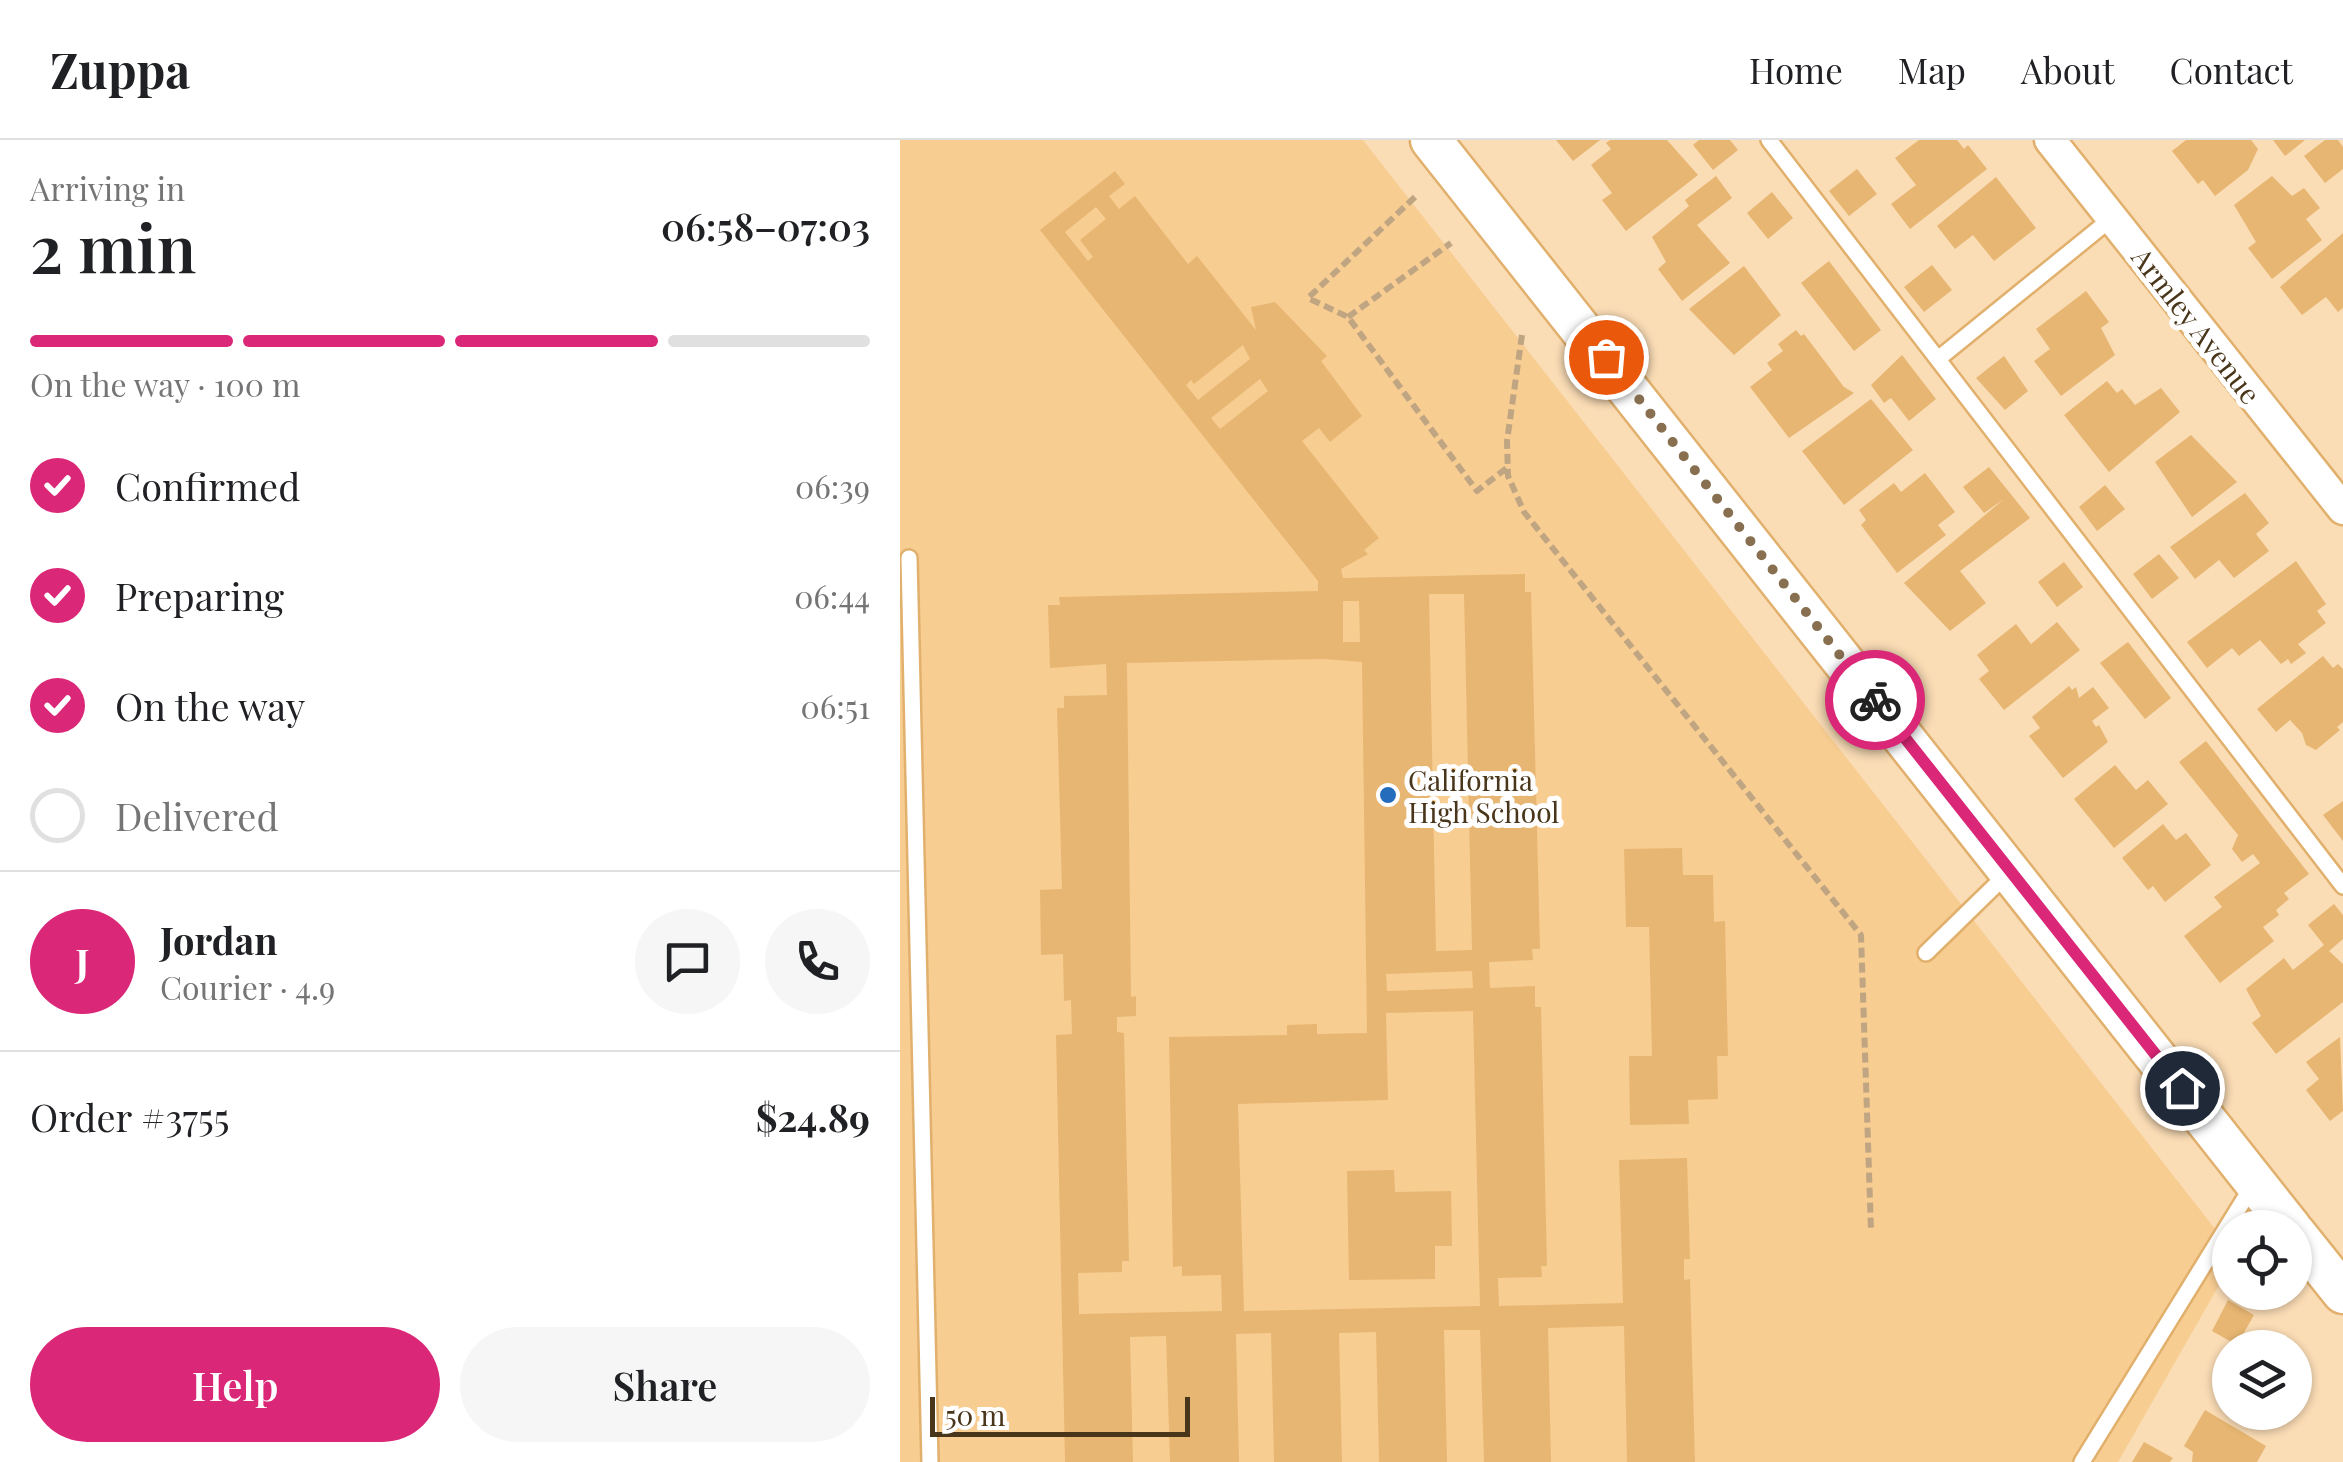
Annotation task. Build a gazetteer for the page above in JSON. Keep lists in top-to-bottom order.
{
  "streets": {
    "street": ["Armley Avenue"]
  },
  "places": ["California High School"],
  "scale_bar": "50 m",
  "page": {
    "header": "Zuppa",
    "nav": [
      "Home",
      "Map",
      "About",
      "Contact"
    ],
    "heading": ["2 min", "Arriving in", "06:58–07:03"],
    "panel": [
      "Jordan",
      "Courier · 4.9",
      "Order #3755",
      "$24.89"
    ],
    "bar": "On the way · 100 m",
    "list": [
      ["Confirmed", "06:39"],
      ["Preparing", "06:44"],
      ["On the way", "06:51"],
      "Delivered"
    ],
    "round": "J",
    "buttons": ["Help", "Share"],
    "scale": "50 m"
  }
}
